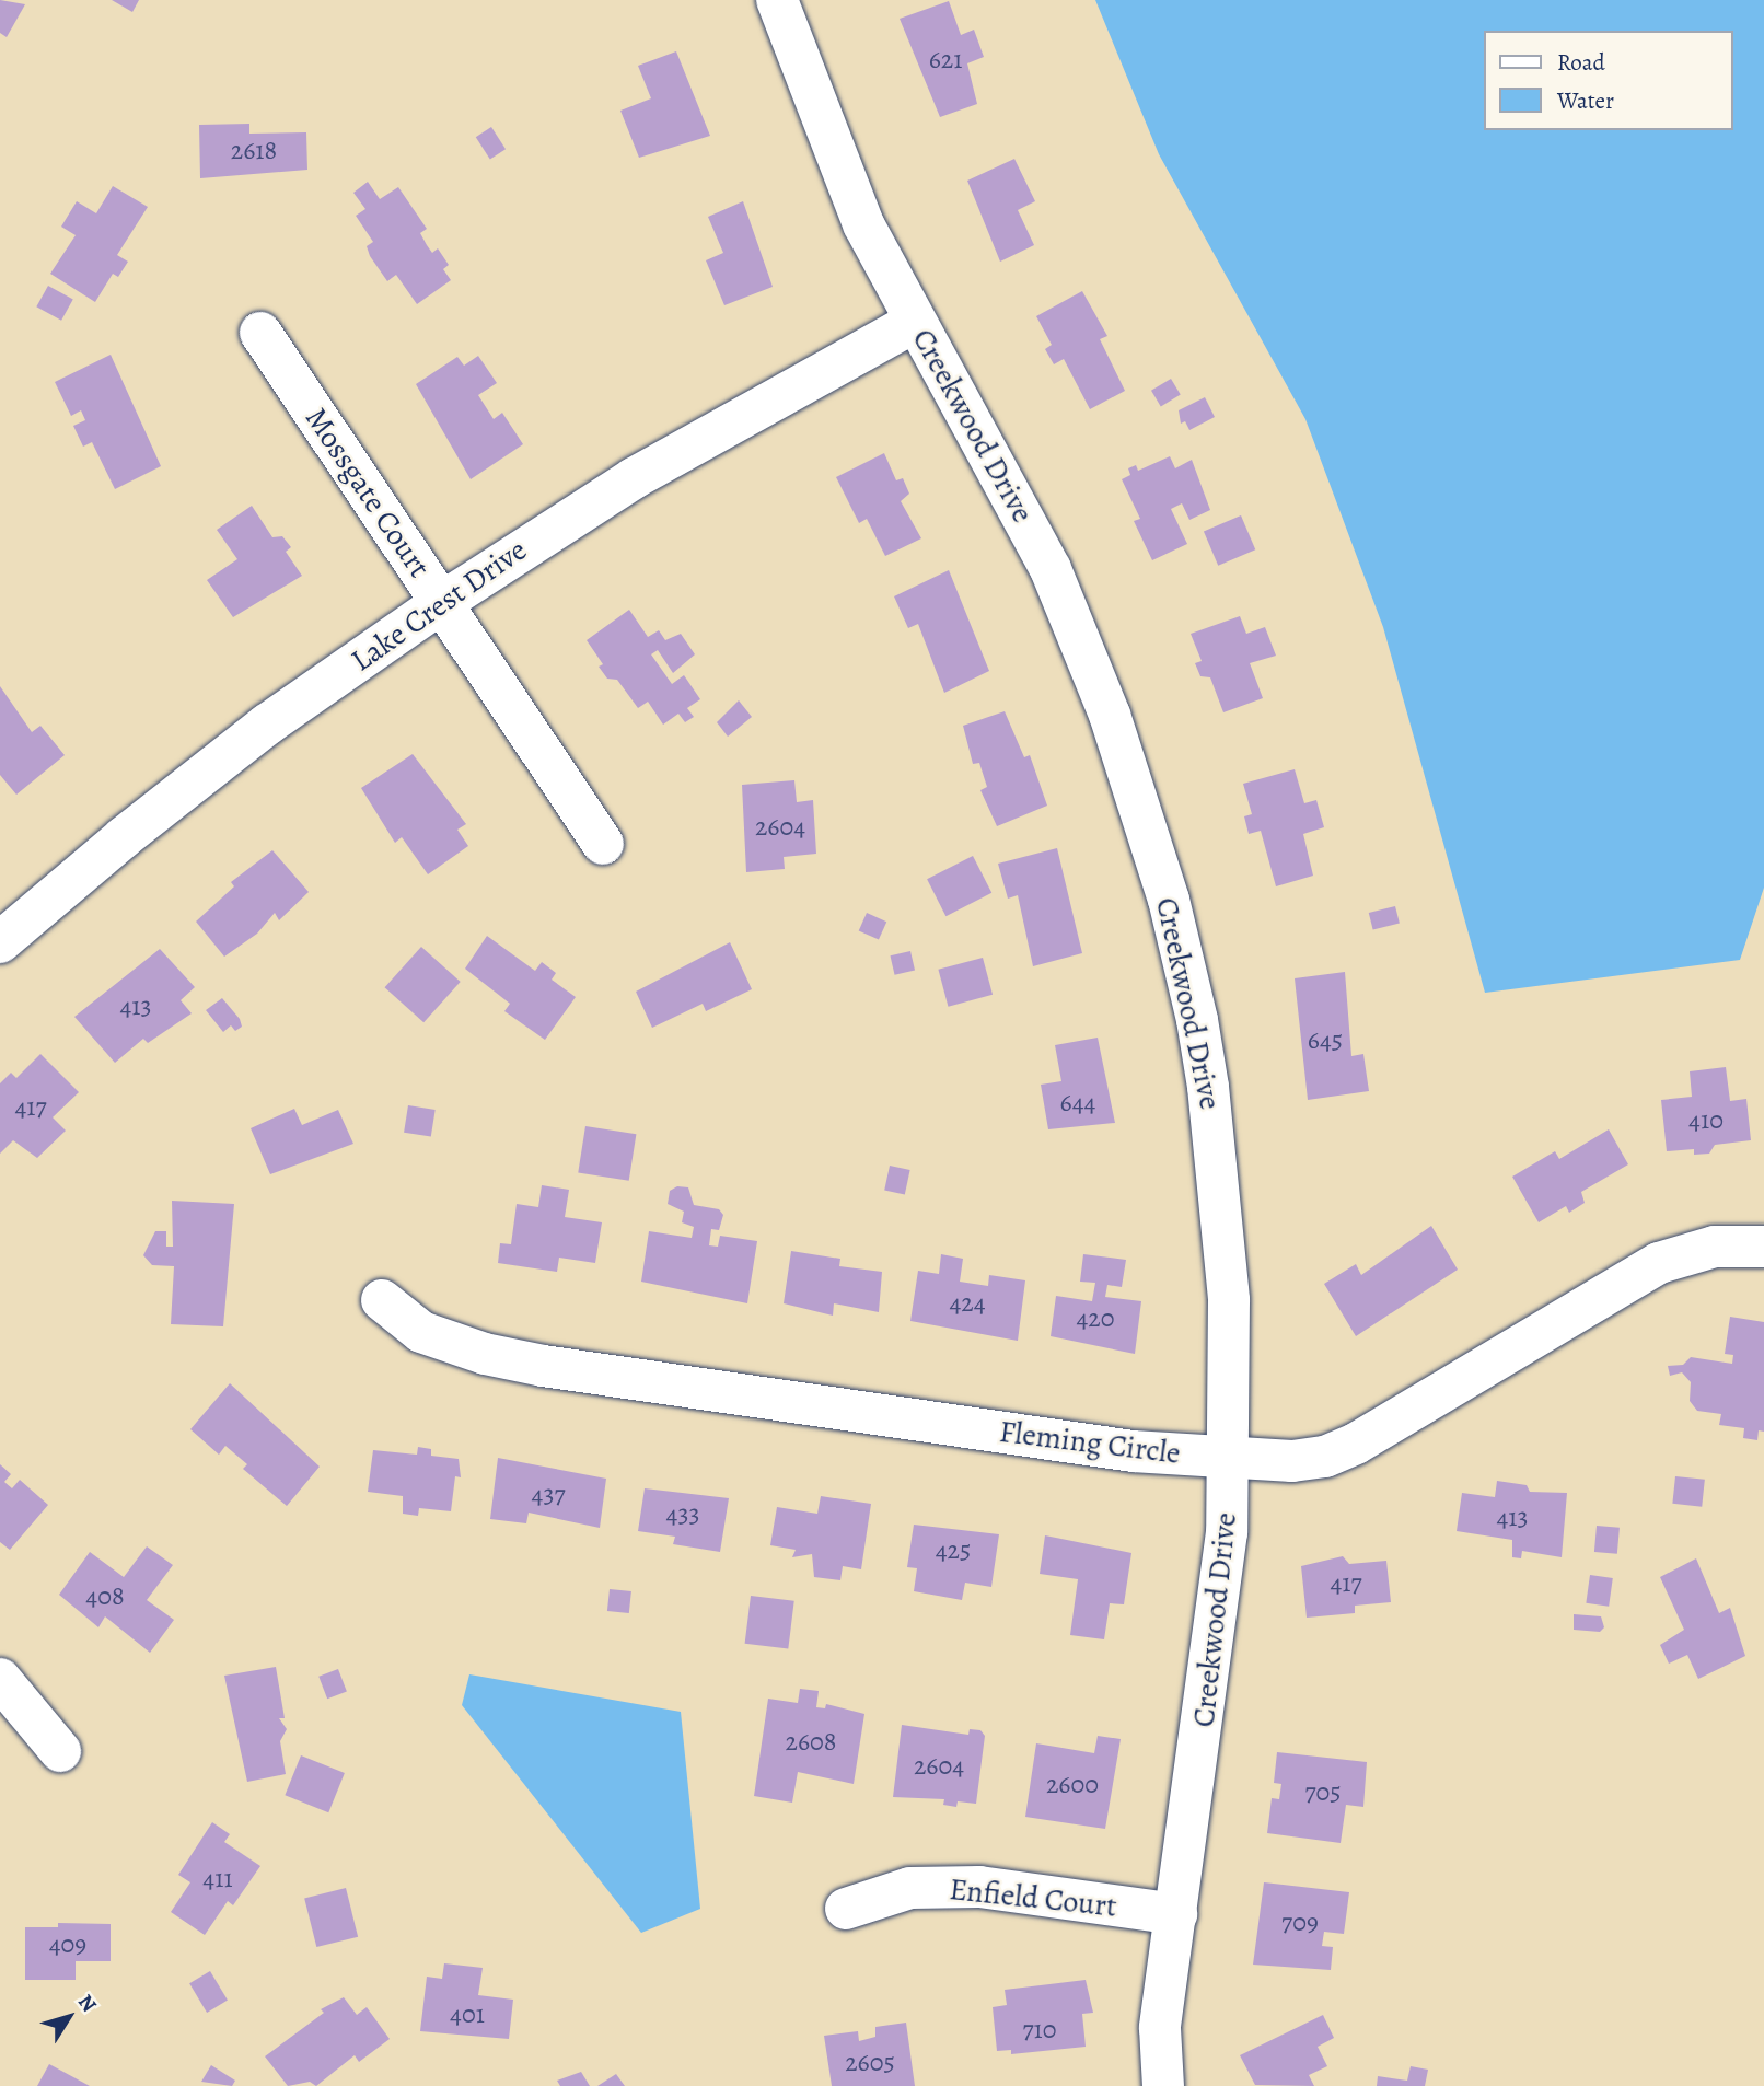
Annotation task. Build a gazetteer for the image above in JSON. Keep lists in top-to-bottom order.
{
  "streets": {
    "street": [
      "Creekwood Drive",
      "Mossgate Court",
      "Lake Crest Drive",
      "Fleming Circle",
      "Enfield Court"
    ]
  },
  "crossings": [
    ["Creekwood Drive", "Lake Crest Drive"],
    ["Creekwood Drive", "Fleming Circle"],
    ["Creekwood Drive", "Enfield Court"],
    ["Mossgate Court", "Lake Crest Drive"]
  ],
  "house_numbers": [
    "621",
    "2618",
    "2604",
    "413",
    "645",
    "644",
    "417",
    "410",
    "424",
    "420",
    "437",
    "433",
    "413",
    "425",
    "417",
    "408",
    "2608",
    "2604",
    "2600",
    "705",
    "411",
    "709",
    "409",
    "401",
    "710",
    "2605"
  ],
  "legend": ["Road", "Water"],
  "north": "top right"
}
